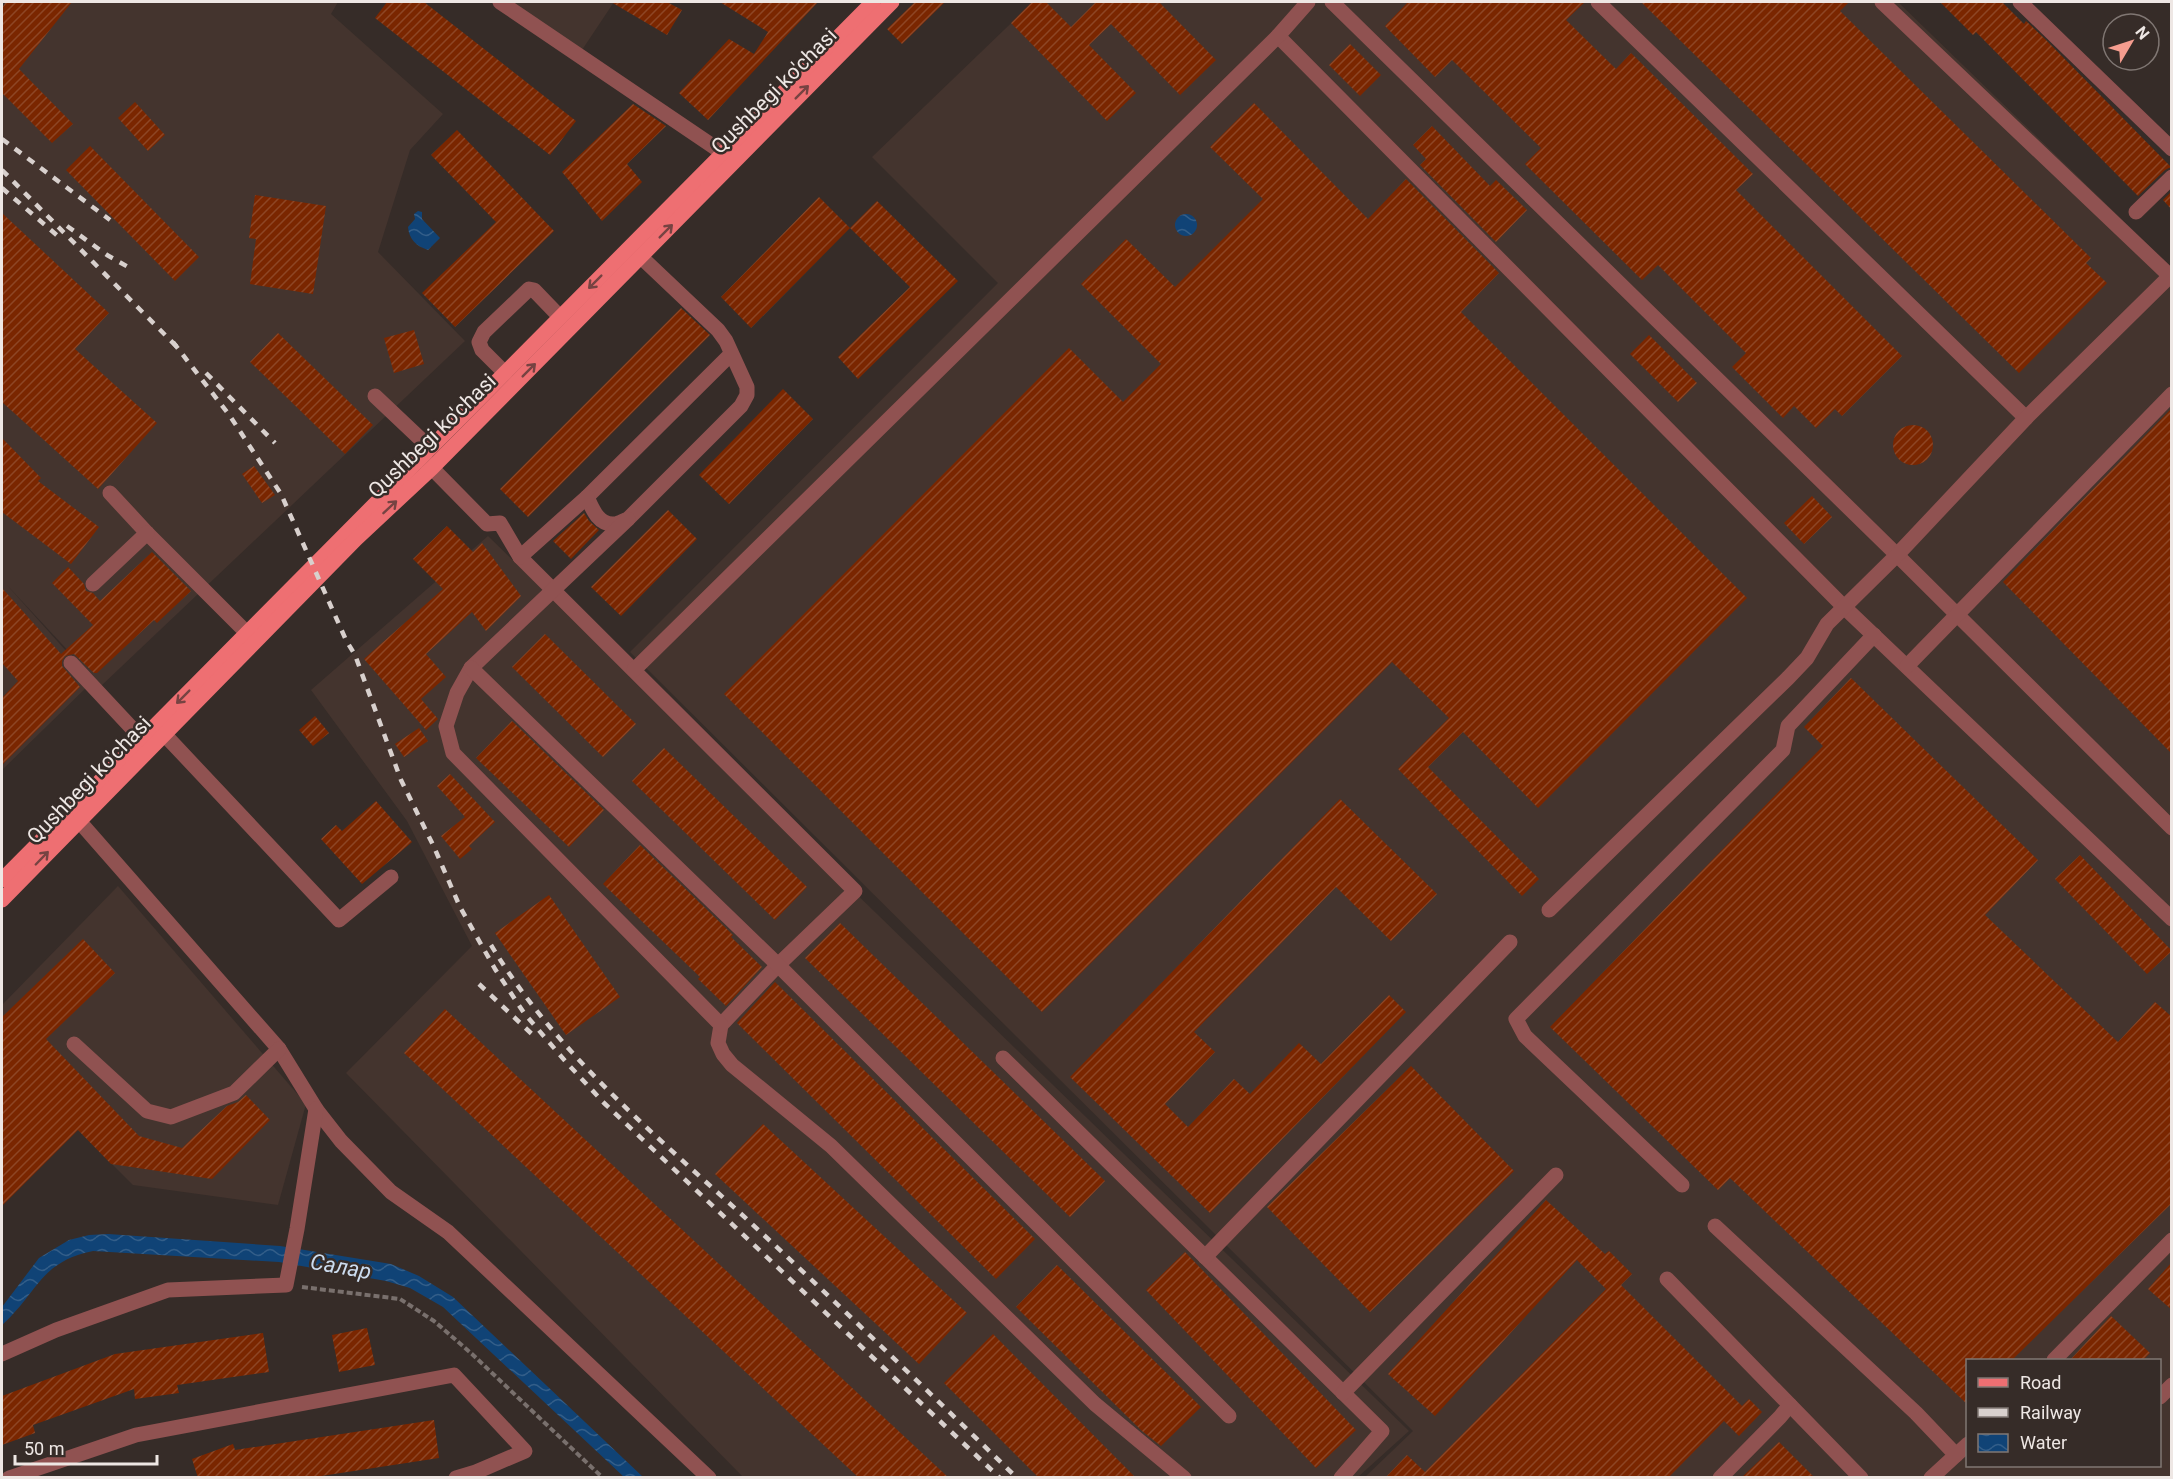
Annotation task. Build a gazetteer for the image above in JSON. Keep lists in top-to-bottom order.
{
  "streets": {
    "main road": ["Qushbegi ko'chasi"]
  },
  "water": ["Салар"],
  "legend": ["Road", "Railway", "Water"],
  "scale_bar": "50 m",
  "north": "top right"
}
